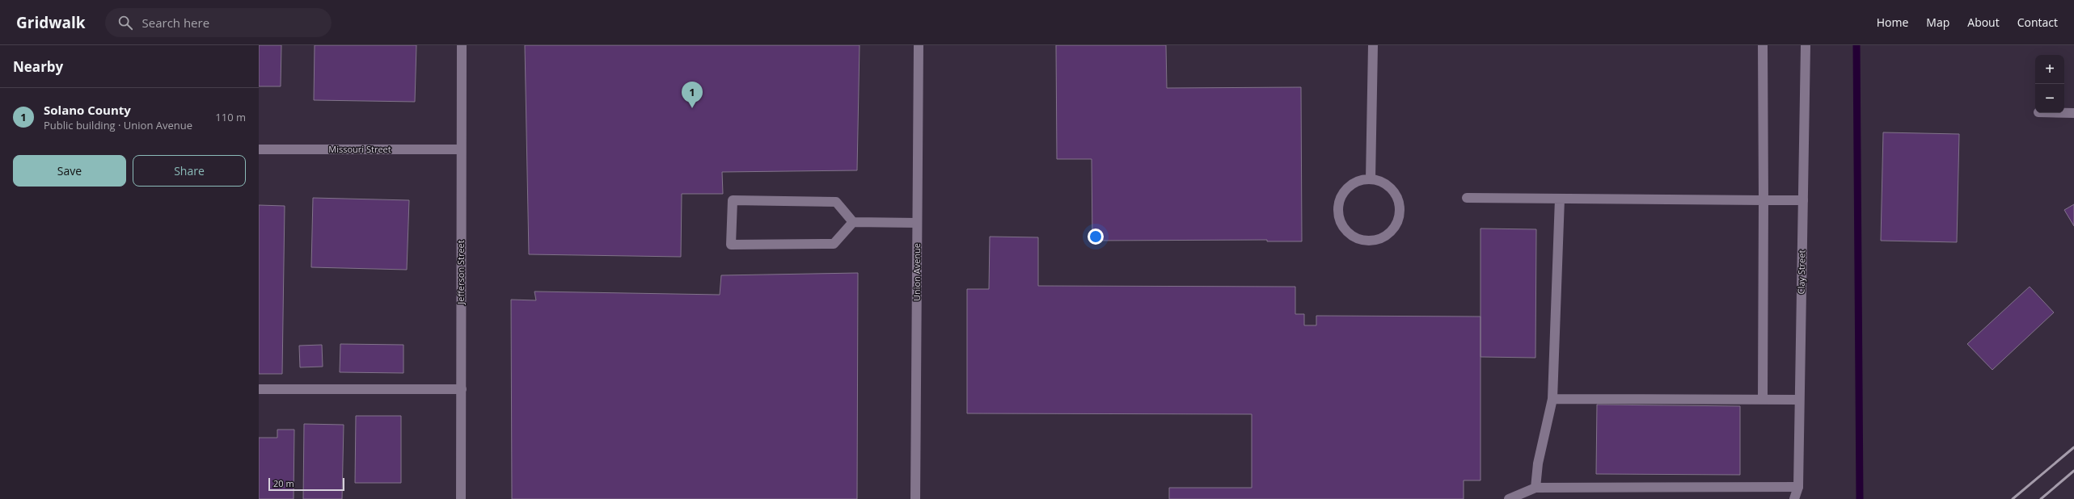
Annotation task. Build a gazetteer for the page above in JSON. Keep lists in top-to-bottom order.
{
  "streets": {
    "street": [
      "Missouri Street",
      "Jefferson Street",
      "Union Avenue",
      "Clay Street"
    ]
  },
  "crossings": [
    ["Missouri Street", "Jefferson Street"]
  ],
  "scale_bar": "20 m",
  "page": {
    "header": "Gridwalk",
    "search": "Search here",
    "nav": [
      "Home",
      "Map",
      "About",
      "Contact"
    ],
    "heading": "Nearby",
    "map_buttons": ["+", "−"],
    "pins": "1",
    "list": [
      {
        "mark": "1",
        "name": "Solano County",
        "note": "Public building · Union Avenue",
        "value": "110 m"
      }
    ],
    "buttons": ["Save", "Share"],
    "scale": "20 m"
  }
}
